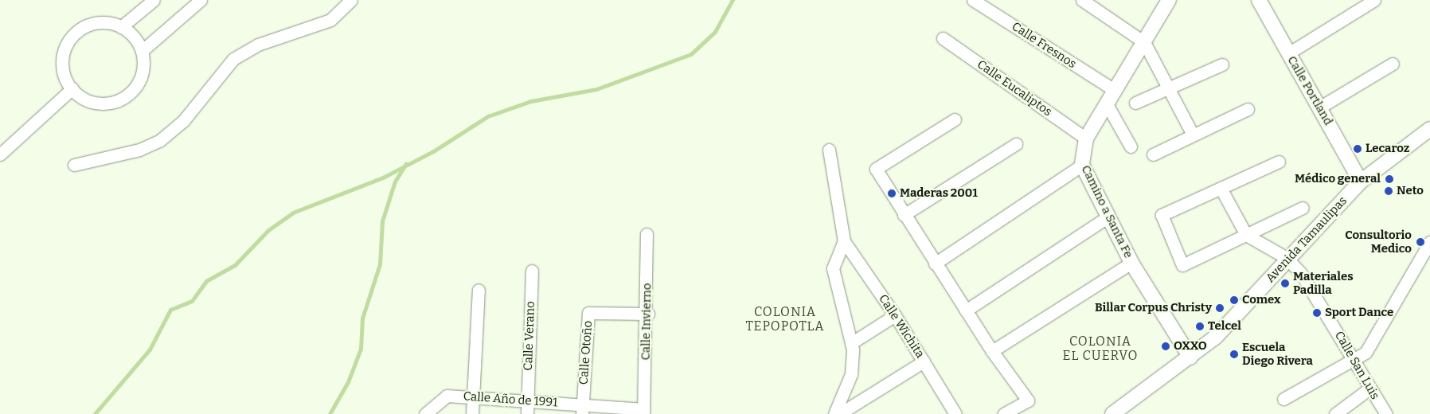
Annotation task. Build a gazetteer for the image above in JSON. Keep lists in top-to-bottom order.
{
  "streets": {
    "street": [
      "Calle Fresnos",
      "Calle Eucaliptos",
      "Calle Portland",
      "Camino a Santa Fe",
      "Avenida Tamaulipas",
      "Calle Invierno",
      "Calle Wichita",
      "Calle Verano",
      "Calle Otoño",
      "Calle San Luis",
      "Calle Año de 1991"
    ]
  },
  "crossings": [
    ["Calle Fresnos", "Camino a Santa Fe"],
    ["Calle Eucaliptos", "Camino a Santa Fe"],
    ["Calle Portland", "Avenida Tamaulipas"],
    ["Camino a Santa Fe", "Avenida Tamaulipas"],
    ["Avenida Tamaulipas", "Calle San Luis"],
    ["Calle Invierno", "Calle Otoño"],
    ["Calle Invierno", "Calle Año de 1991"],
    ["Calle Verano", "Calle Año de 1991"],
    ["Calle Otoño", "Calle Año de 1991"]
  ],
  "districts": ["COLONIA TEPOPOTLA", "COLONIA EL CUERVO"],
  "places": [
    "Lecaroz",
    "Médico general",
    "Neto",
    "Maderas 2001",
    "Consultorio Medico",
    "Materiales Padilla",
    "Comex",
    "Billar Corpus Christy",
    "Sport Dance",
    "Telcel",
    "OXXO",
    "Escuela Diego Rivera"
  ]
}
